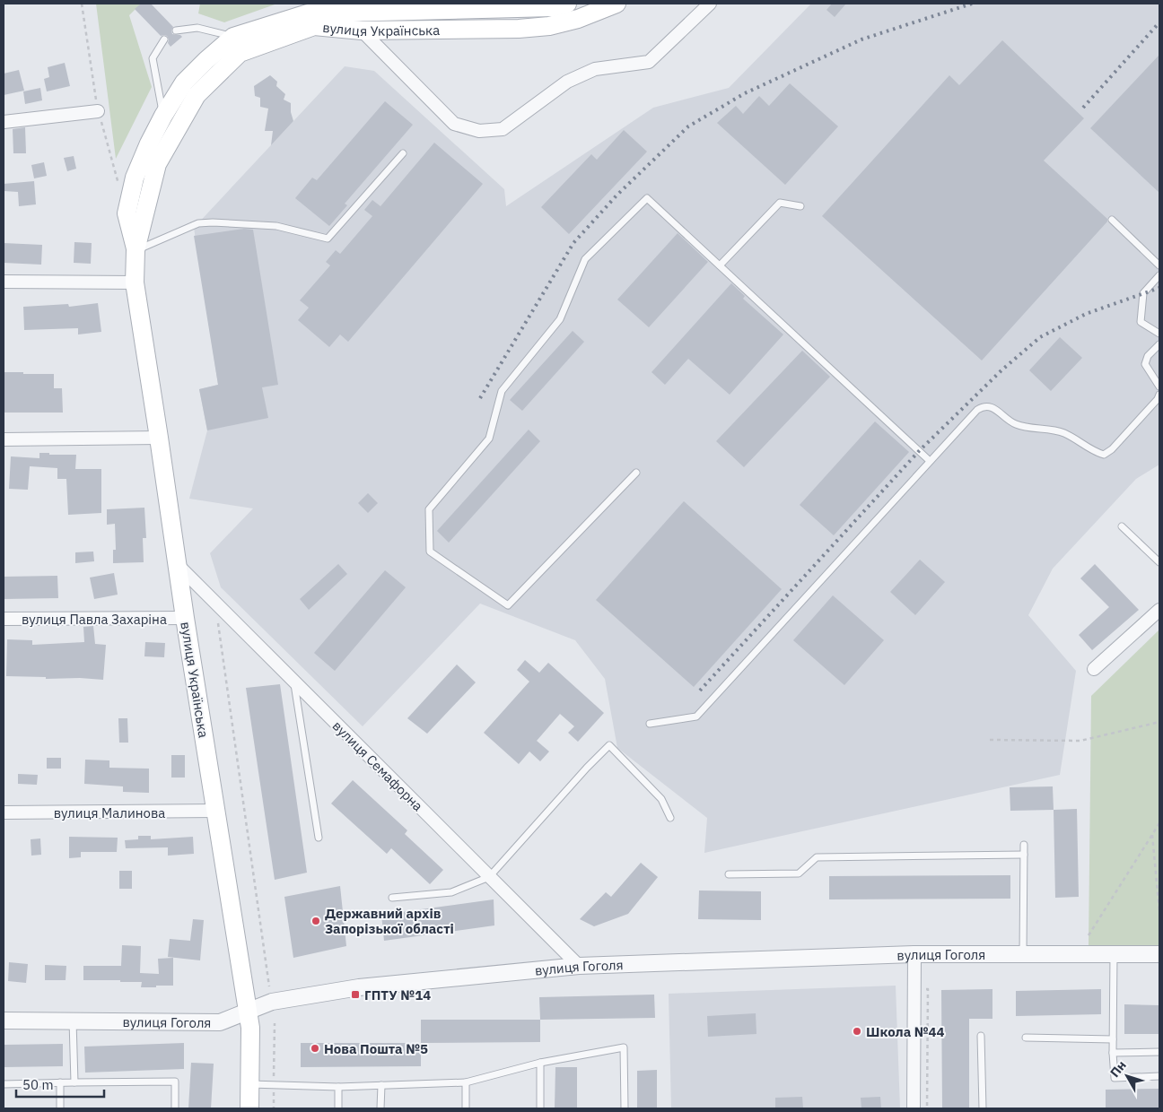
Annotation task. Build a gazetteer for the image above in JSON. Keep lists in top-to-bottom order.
{
  "streets": {
    "main road": ["вулиця Українська"],
    "street": [
      "вулиця Павла Захаріна",
      "вулиця Семафорна",
      "вулиця Малинова",
      "вулиця Гоголя"
    ]
  },
  "crossings": [
    ["вулиця Українська", "вулиця Павла Захаріна"],
    ["вулиця Українська", "вулиця Семафорна"],
    ["вулиця Українська", "вулиця Малинова"],
    ["вулиця Українська", "вулиця Гоголя"],
    ["вулиця Семафорна", "вулиця Гоголя"]
  ],
  "places": {
    "other": ["Державний архів Запорізької області", "Школа №44", "Нова Пошта №5"],
    "transit": ["ГПТУ №14"]
  },
  "scale_bar": "50 m",
  "north": "top left"
}
